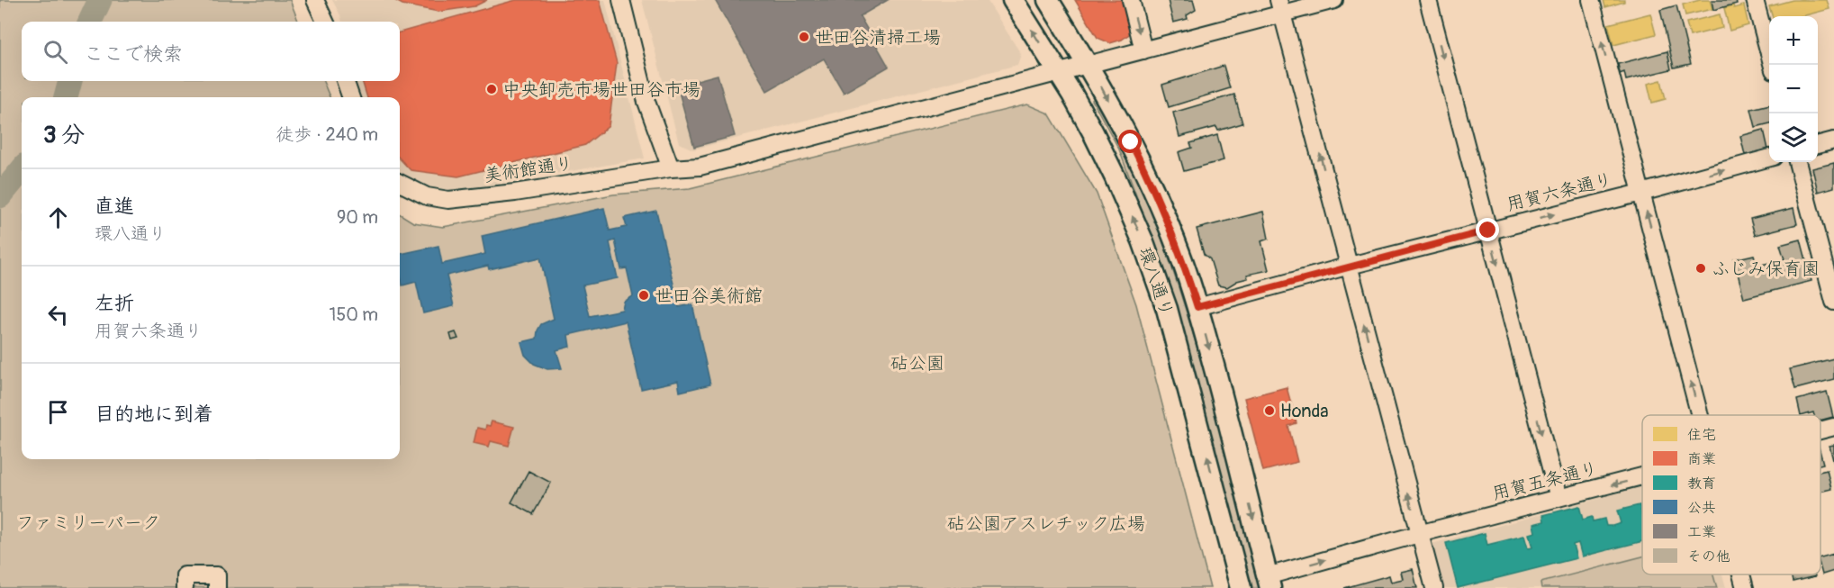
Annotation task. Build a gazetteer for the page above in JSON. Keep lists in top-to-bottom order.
{
  "streets": {
    "main road": ["環八通り"],
    "street": ["美術館通り", "用賀六条通り", "用賀五条通り"]
  },
  "crossings": [
    ["美術館通り", "環八通り"],
    ["用賀六条通り", "環八通り"],
    ["環八通り", "用賀五条通り"]
  ],
  "one_way": ["用賀六条通り"],
  "parks": ["砧公園", "ファミリーパーク", "砧公園アスレチック広場"],
  "places": [
    "世田谷清掃工場",
    "中央卸売市場世田谷市場",
    "ふじみ保育園",
    "世田谷美術館",
    "Honda"
  ],
  "legend": [
    "住宅",
    "商業",
    "教育",
    "公共",
    "工業",
    "その他"
  ],
  "page": {
    "map_buttons": ["+", "−"],
    "search": "ここで検索",
    "heading": ["3 分", "徒歩 · 240 m"],
    "list": [
      ["直進", "環八通り", "90 m"],
      ["左折", "用賀六条通り", "150 m"],
      "目的地に到着"
    ]
  }
}
